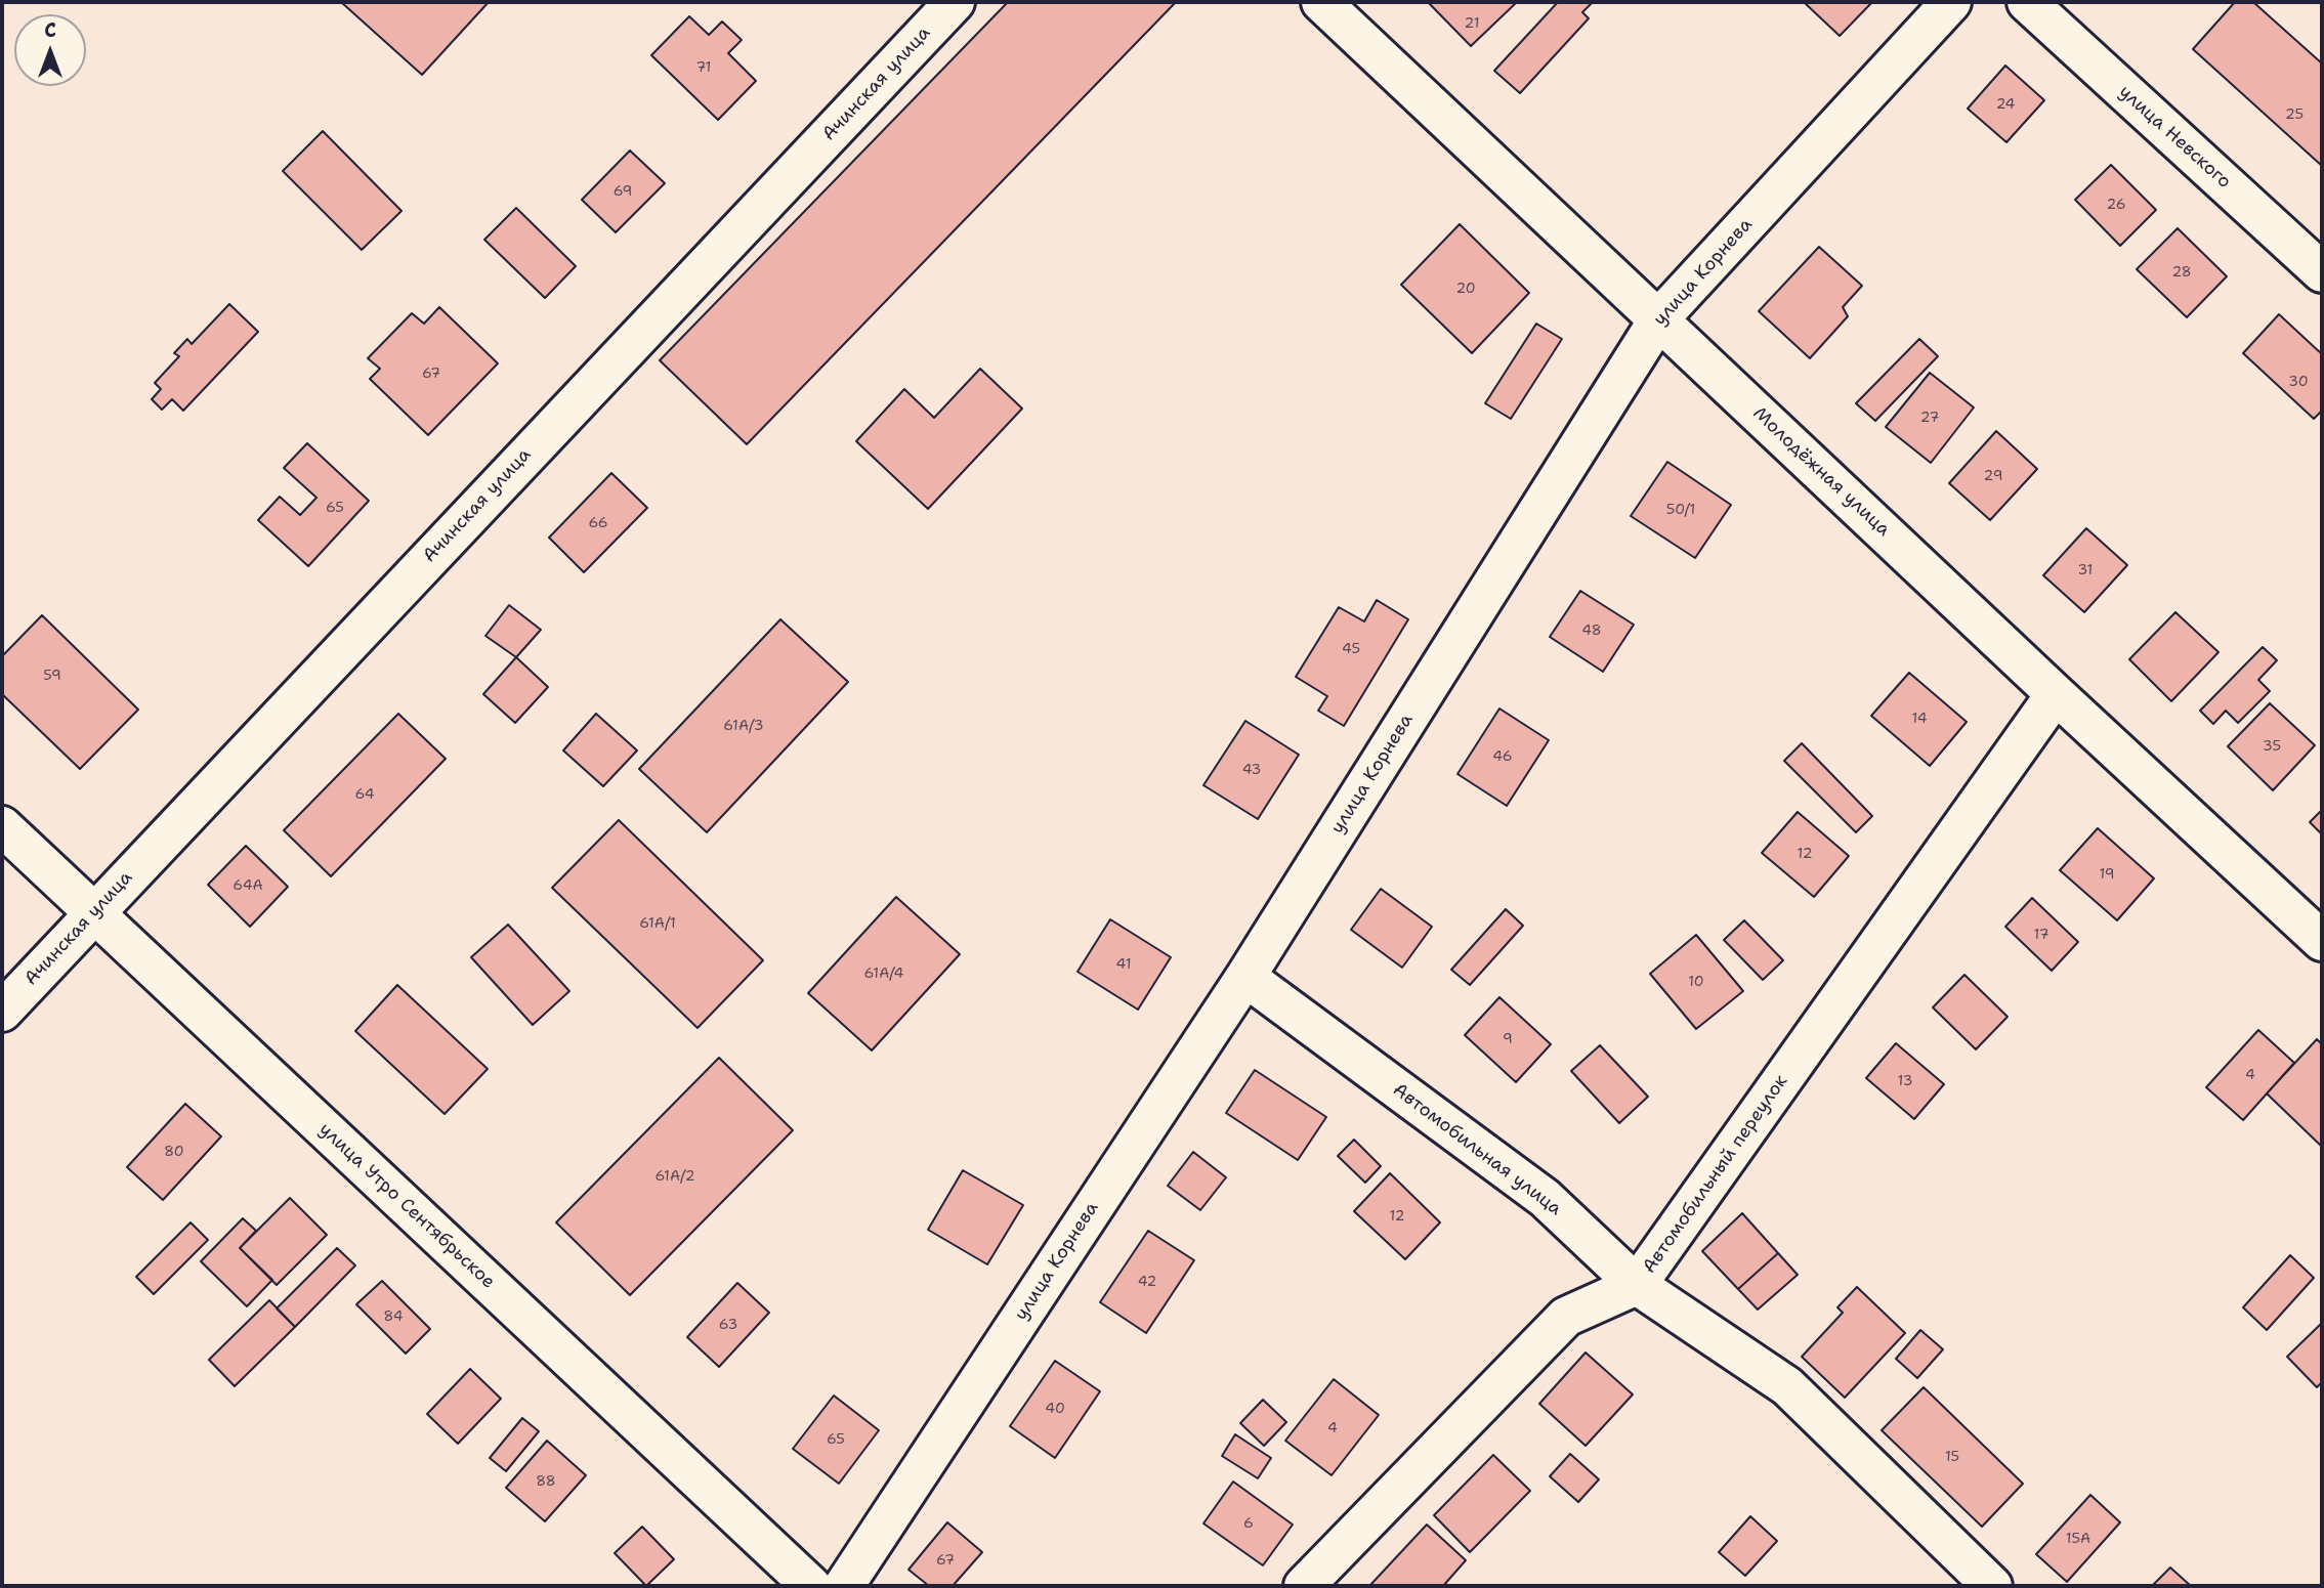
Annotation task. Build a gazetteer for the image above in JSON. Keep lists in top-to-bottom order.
{
  "streets": {
    "street": [
      "Ачинская улица",
      "улица Невского",
      "улица Корнева",
      "Молодёжная улица",
      "Автомобильная улица",
      "Автомобильный переулок",
      "улица Утро Сентябрьское"
    ]
  },
  "crossings": [
    ["Ачинская улица", "улица Утро Сентябрьское"],
    ["улица Корнева", "Молодёжная улица"],
    ["улица Корнева", "Автомобильная улица"],
    ["Молодёжная улица", "Автомобильный переулок"],
    ["Автомобильная улица", "Автомобильный переулок"]
  ],
  "house_numbers": [
    "21",
    "71",
    "24",
    "25",
    "69",
    "26",
    "28",
    "20",
    "67",
    "30",
    "27",
    "29",
    "65",
    "50/1",
    "66",
    "31",
    "48",
    "45",
    "59",
    "14",
    "61А/3",
    "35",
    "46",
    "43",
    "64",
    "12",
    "19",
    "64А",
    "61А/1",
    "17",
    "41",
    "61А/4",
    "10",
    "9",
    "4",
    "13",
    "80",
    "61А/2",
    "12",
    "42",
    "84",
    "63",
    "40",
    "4",
    "65",
    "15",
    "88",
    "6",
    "15А",
    "67"
  ],
  "north": "top"
}
